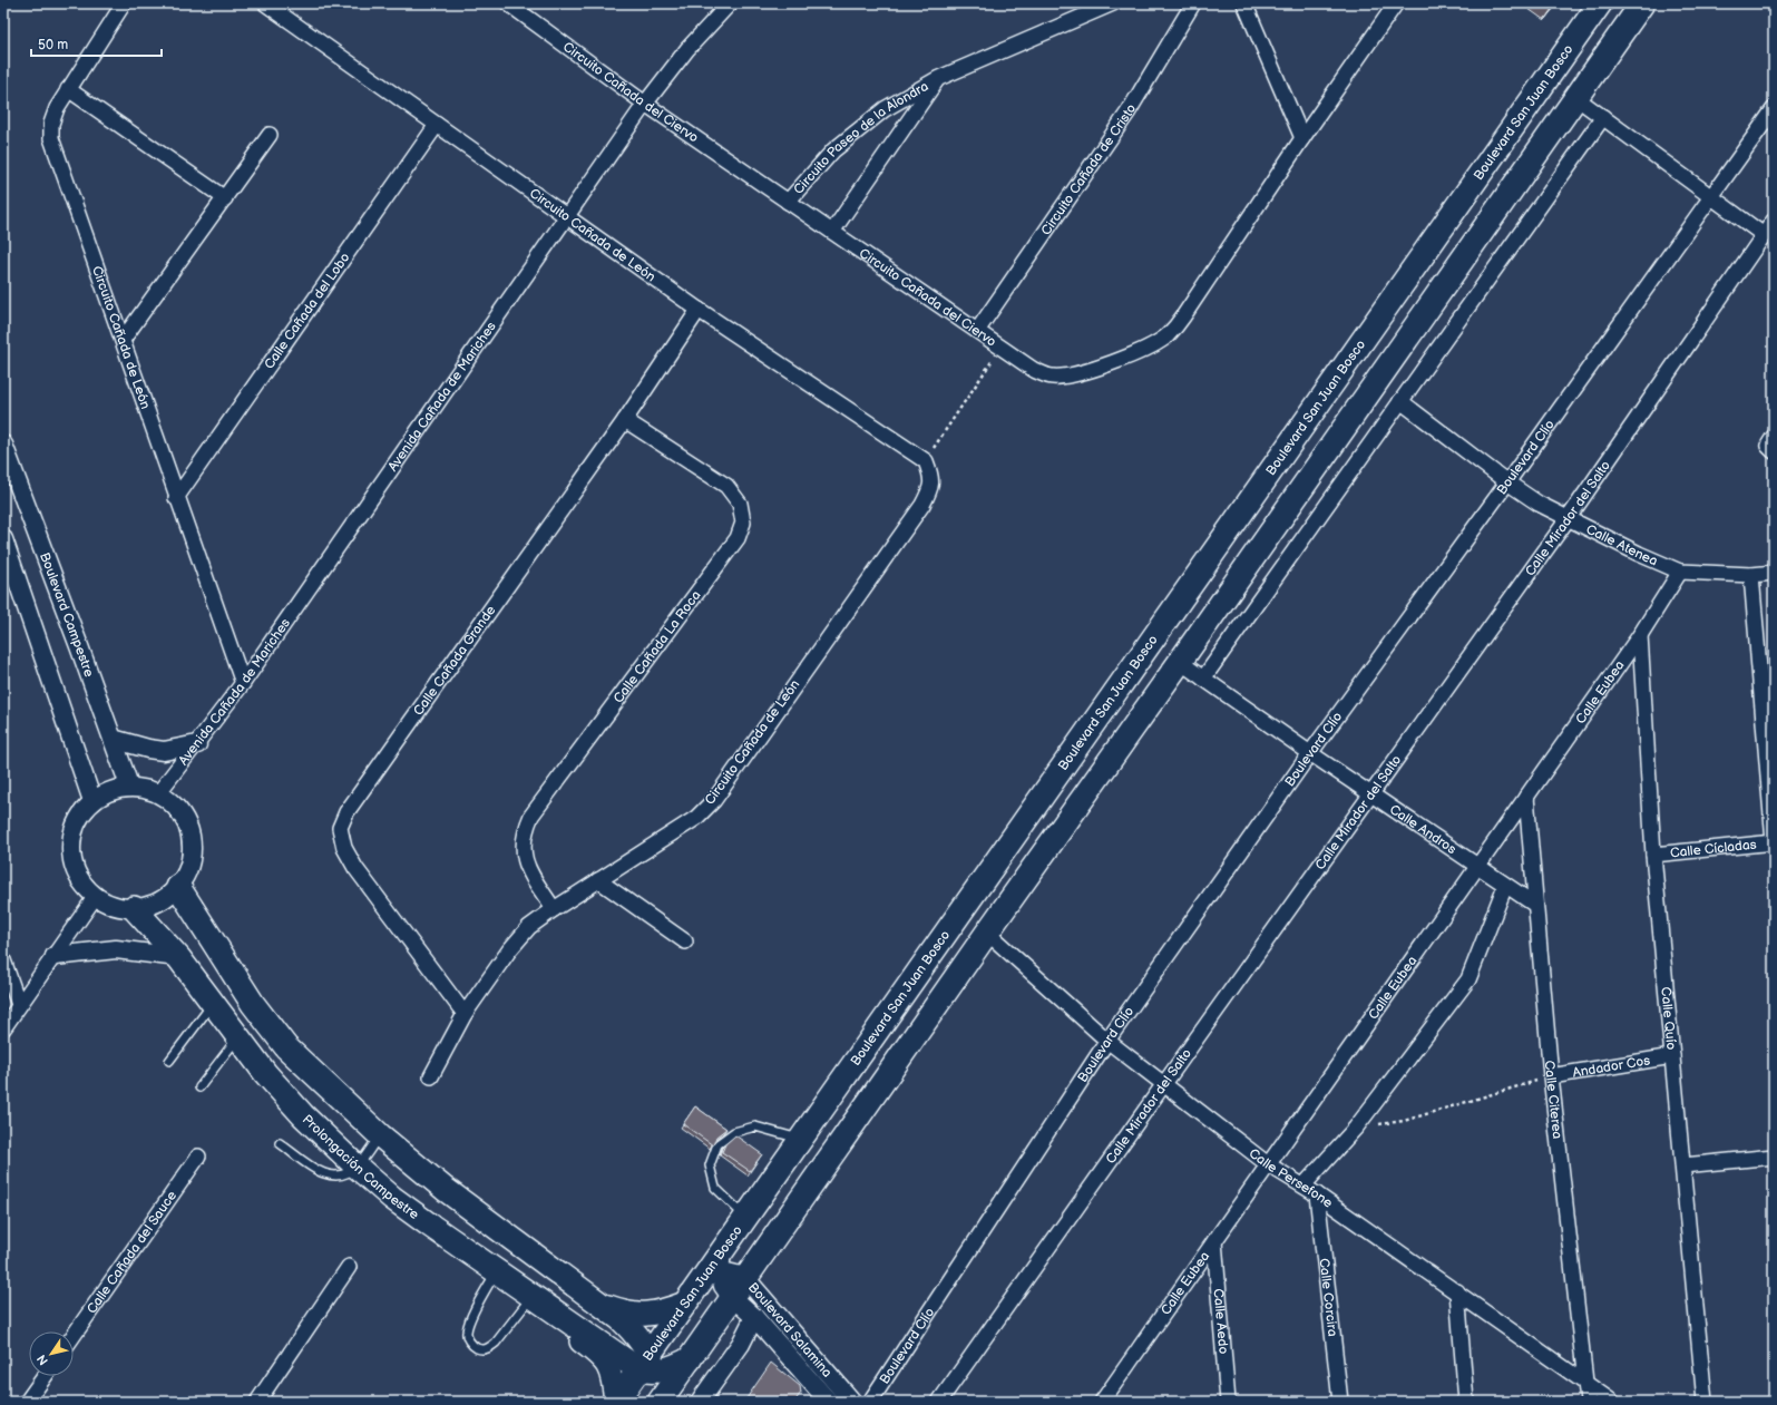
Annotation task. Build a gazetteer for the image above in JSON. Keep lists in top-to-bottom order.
{
  "streets": {
    "main road": ["Boulevard San Juan Bosco", "Prolongación Campestre"],
    "street": [
      "Circuito Cañada del Ciervo",
      "Circuito Paseo de la Alondra",
      "Circuito Cañada de Cristo",
      "Circuito Cañada de León",
      "Calle Cañada del Lobo",
      "Avenida Cañada de Mariches",
      "Boulevard Clío",
      "Calle Mirador del Salto",
      "Calle Atenea",
      "Boulevard Campestre",
      "Calle Cañada La Roca",
      "Calle Cañada Grande",
      "Calle Eubea",
      "Calle Andros",
      "Calle Cícladas",
      "Calle Quío",
      "Andador Cos",
      "Calle Citerea",
      "Calle Persefone",
      "Calle Cañada del Sauce",
      "Calle Corcira",
      "Calle Aedo",
      "Boulevard Salamina"
    ]
  },
  "crossings": [
    ["Circuito Cañada del Ciervo", "Circuito Paseo de la Alondra"],
    ["Circuito Cañada del Ciervo", "Circuito Cañada de Cristo"],
    ["Circuito Cañada del Ciervo", "Avenida Cañada de Mariches"],
    ["Boulevard San Juan Bosco", "Prolongación Campestre"],
    ["Circuito Cañada de León", "Calle Cañada del Lobo"],
    ["Circuito Cañada de León", "Avenida Cañada de Mariches"],
    ["Circuito Cañada de León", "Calle Cañada La Roca"],
    ["Circuito Cañada de León", "Calle Cañada Grande"],
    ["Avenida Cañada de Mariches", "Boulevard Campestre"],
    ["Avenida Cañada de Mariches", "Prolongación Campestre"],
    ["Boulevard Clío", "Calle Atenea"],
    ["Boulevard Clío", "Calle Andros"],
    ["Boulevard Clío", "Calle Persefone"],
    ["Calle Mirador del Salto", "Calle Atenea"],
    ["Calle Mirador del Salto", "Calle Andros"],
    ["Calle Mirador del Salto", "Calle Persefone"],
    ["Calle Atenea", "Calle Eubea"],
    ["Boulevard Campestre", "Prolongación Campestre"],
    ["Calle Cañada La Roca", "Calle Cañada Grande"],
    ["Calle Eubea", "Calle Andros"],
    ["Calle Eubea", "Calle Quío"],
    ["Calle Eubea", "Calle Citerea"],
    ["Calle Eubea", "Calle Persefone"],
    ["Calle Eubea", "Calle Aedo"],
    ["Calle Andros", "Calle Citerea"],
    ["Calle Cícladas", "Calle Quío"],
    ["Calle Quío", "Andador Cos"],
    ["Andador Cos", "Calle Citerea"],
    ["Calle Citerea", "Calle Persefone"],
    ["Calle Persefone", "Calle Corcira"]
  ],
  "scale_bar": "50 m",
  "north": "bottom left"
}
